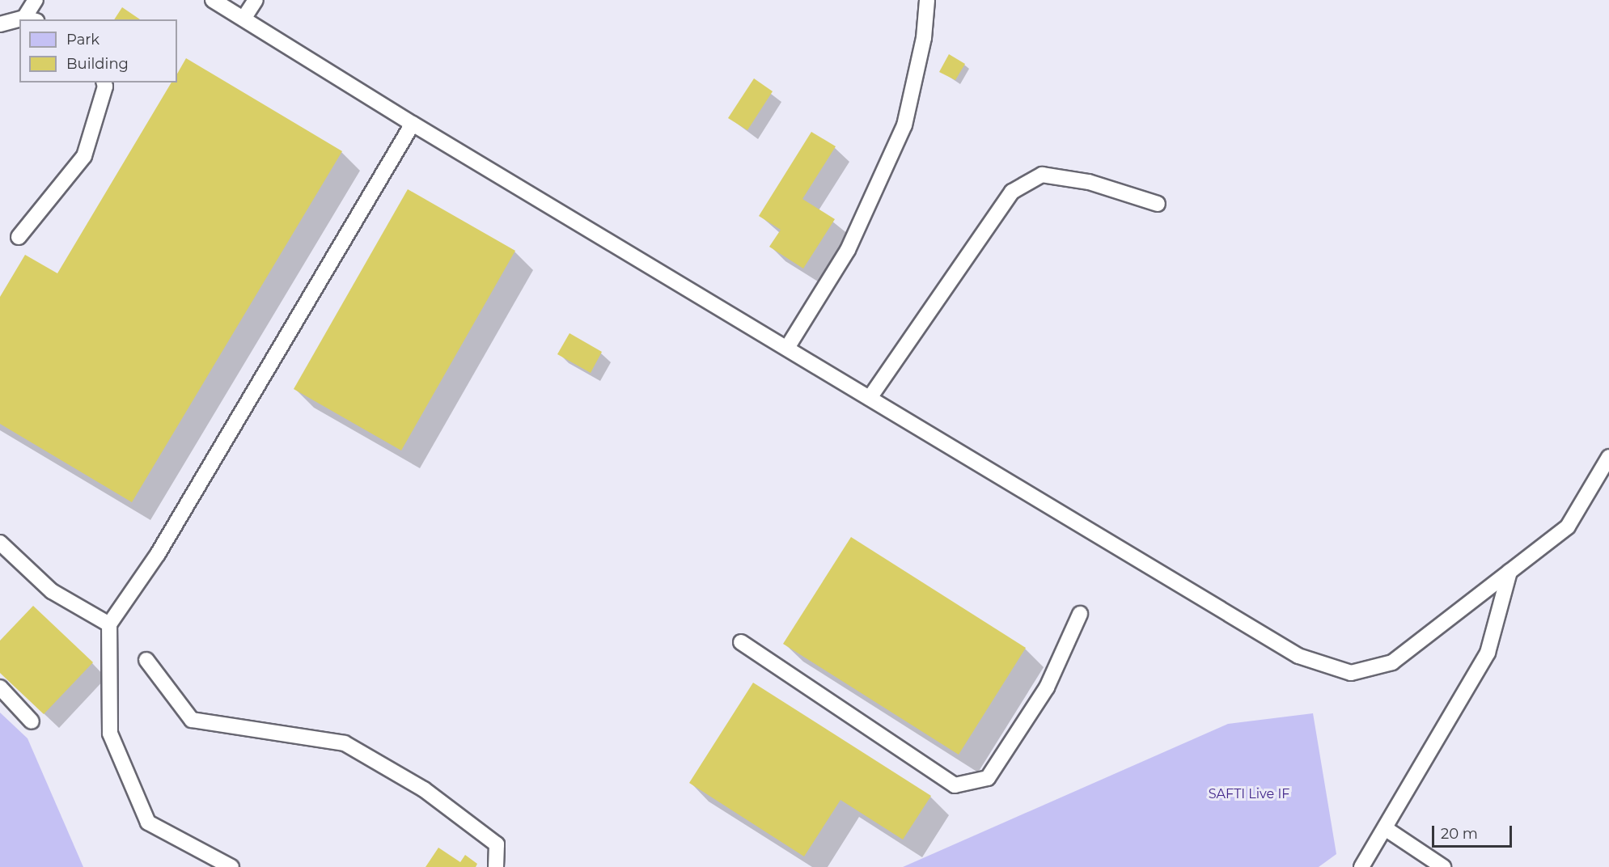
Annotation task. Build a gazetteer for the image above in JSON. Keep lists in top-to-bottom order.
{
  "parks": ["SAFTI Live IF"],
  "legend": ["Park", "Building"],
  "scale_bar": "20 m"
}
